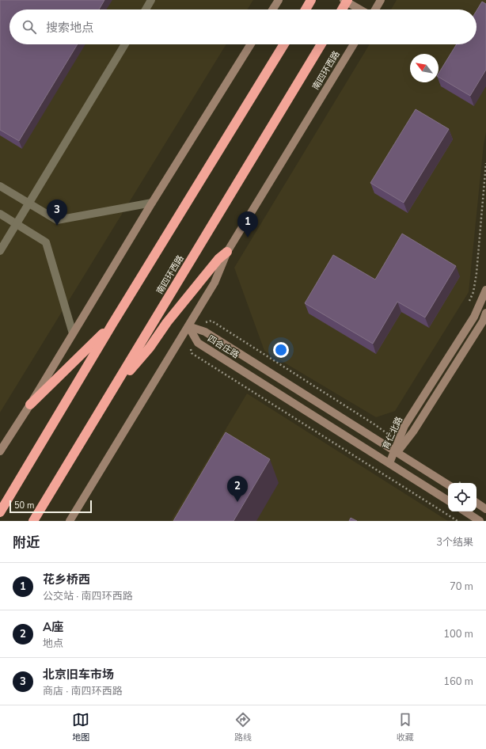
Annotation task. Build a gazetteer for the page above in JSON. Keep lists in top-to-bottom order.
{
  "streets": {
    "highway": ["南四环西路"],
    "main road": ["四合庄路", "育仁北路"]
  },
  "crossings": [
    ["南四环西路", "四合庄路"],
    ["四合庄路", "育仁北路"]
  ],
  "scale_bar": "50 m",
  "north": "top left",
  "page": {
    "search": "搜索地点",
    "pins": ["3", "1", "2"],
    "scale": "50 m",
    "heading": ["附近", "3个结果"],
    "list": [
      {
        "mark": "1",
        "name": "花乡桥西",
        "note": "公交站 · 南四环西路",
        "value": "70 m"
      },
      {
        "mark": "2",
        "name": "A座",
        "note": "地点",
        "value": "100 m"
      },
      {
        "mark": "3",
        "name": "北京旧车市场",
        "note": "商店 · 南四环西路",
        "value": "160 m"
      }
    ],
    "nav": ["地图", "路线", "收藏"]
  }
}
